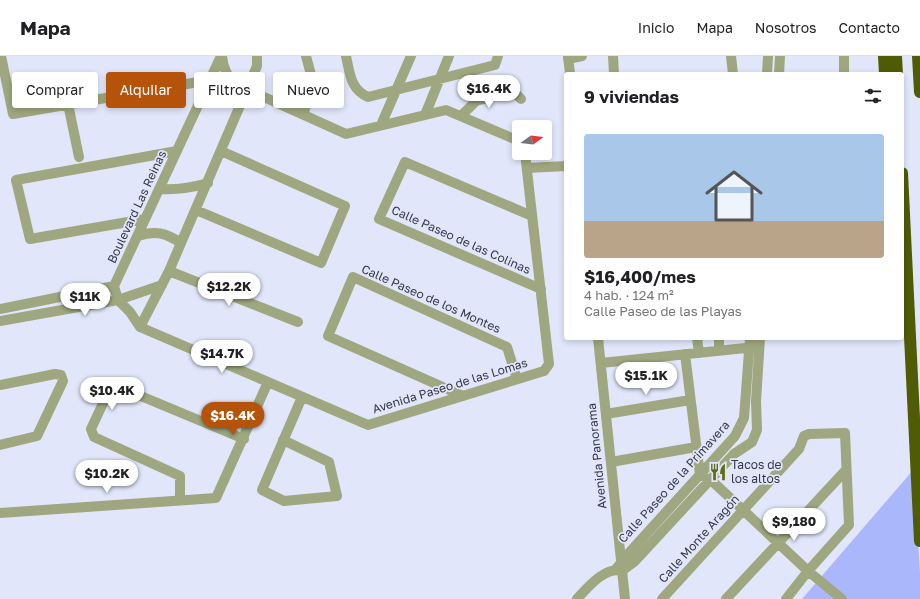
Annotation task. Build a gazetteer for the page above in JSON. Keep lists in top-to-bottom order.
{
  "streets": {
    "street": [
      "Boulevard Las Reinas",
      "Calle Paseo de las Colinas",
      "Calle Paseo de los Montes",
      "Avenida Paseo de las Lomas",
      "Avenida Panorama",
      "Calle Paseo de la Primavera",
      "Calle Monte Aragón"
    ]
  },
  "crossings": [
    ["Boulevard Las Reinas", "Avenida Paseo de las Lomas"],
    ["Calle Paseo de las Colinas", "Avenida Paseo de las Lomas"],
    ["Calle Paseo de los Montes", "Avenida Paseo de las Lomas"],
    ["Avenida Panorama", "Calle Paseo de la Primavera"]
  ],
  "places": {
    "restaurant": ["Tacos de los altos"]
  },
  "north": "right",
  "page": {
    "header": "Mapa",
    "nav": [
      "Inicio",
      "Mapa",
      "Nosotros",
      "Contacto"
    ],
    "chip": [
      "Comprar",
      "Alquilar",
      "Filtros",
      "Nuevo"
    ],
    "heading": "9 viviendas",
    "price": [
      "$16.4K",
      "$12.2K",
      "$11K",
      "$14.7K",
      "$15.1K",
      "$10.4K",
      "$16.4K",
      "$10.2K",
      "$9,180"
    ],
    "list": [
      {
        "name": "$16,400/mes",
        "note": "4 hab. · 124 m² · Calle Paseo de las Playas"
      }
    ]
  }
}
